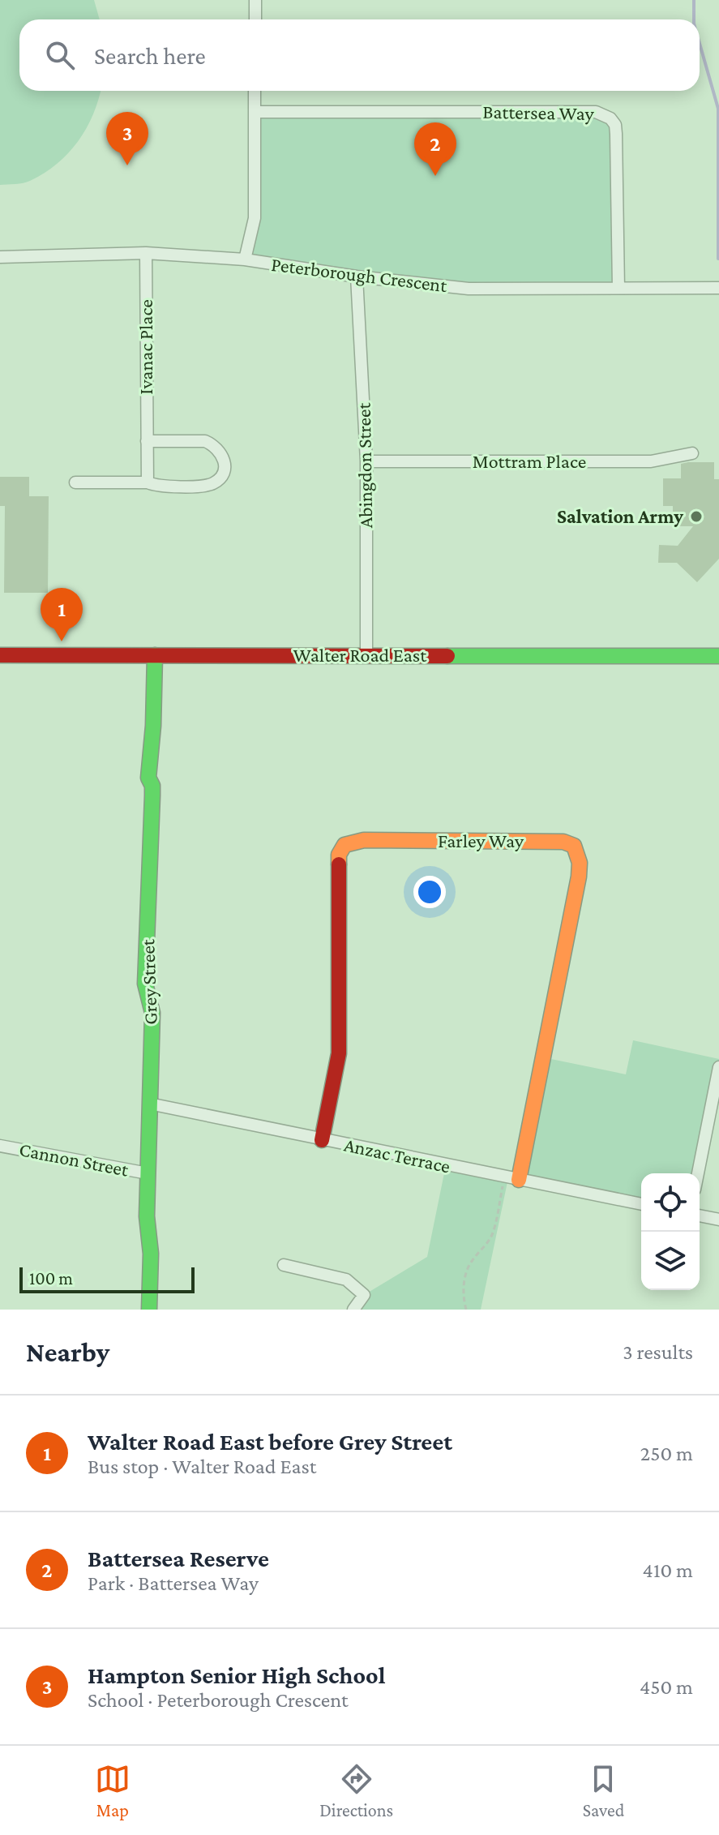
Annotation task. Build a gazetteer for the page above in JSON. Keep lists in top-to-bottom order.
{
  "streets": {
    "street": [
      "Battersea Way",
      "Peterborough Crescent",
      "Ivanac Place",
      "Mottram Place",
      "Abingdon Street",
      "Walter Road East",
      "Farley Way",
      "Grey Street",
      "Anzac Terrace",
      "Cannon Street"
    ]
  },
  "crossings": [
    ["Battersea Way", "Peterborough Crescent"],
    ["Peterborough Crescent", "Ivanac Place"],
    ["Peterborough Crescent", "Abingdon Street"],
    ["Mottram Place", "Abingdon Street"],
    ["Abingdon Street", "Walter Road East"],
    ["Walter Road East", "Grey Street"],
    ["Farley Way", "Anzac Terrace"],
    ["Grey Street", "Anzac Terrace"],
    ["Grey Street", "Cannon Street"]
  ],
  "places": ["Salvation Army"],
  "scale_bar": "100 m",
  "page": {
    "search": "Search here",
    "pins": ["3", "2", "1"],
    "scale": "100 m",
    "heading": ["Nearby", "3 results"],
    "list": [
      {
        "mark": "1",
        "name": "Walter Road East before Grey Street",
        "note": "Bus stop · Walter Road East",
        "value": "250 m"
      },
      {
        "mark": "2",
        "name": "Battersea Reserve",
        "note": "Park · Battersea Way",
        "value": "410 m"
      },
      {
        "mark": "3",
        "name": "Hampton Senior High School",
        "note": "School · Peterborough Crescent",
        "value": "450 m"
      }
    ],
    "nav": ["Map", "Directions", "Saved"]
  }
}
